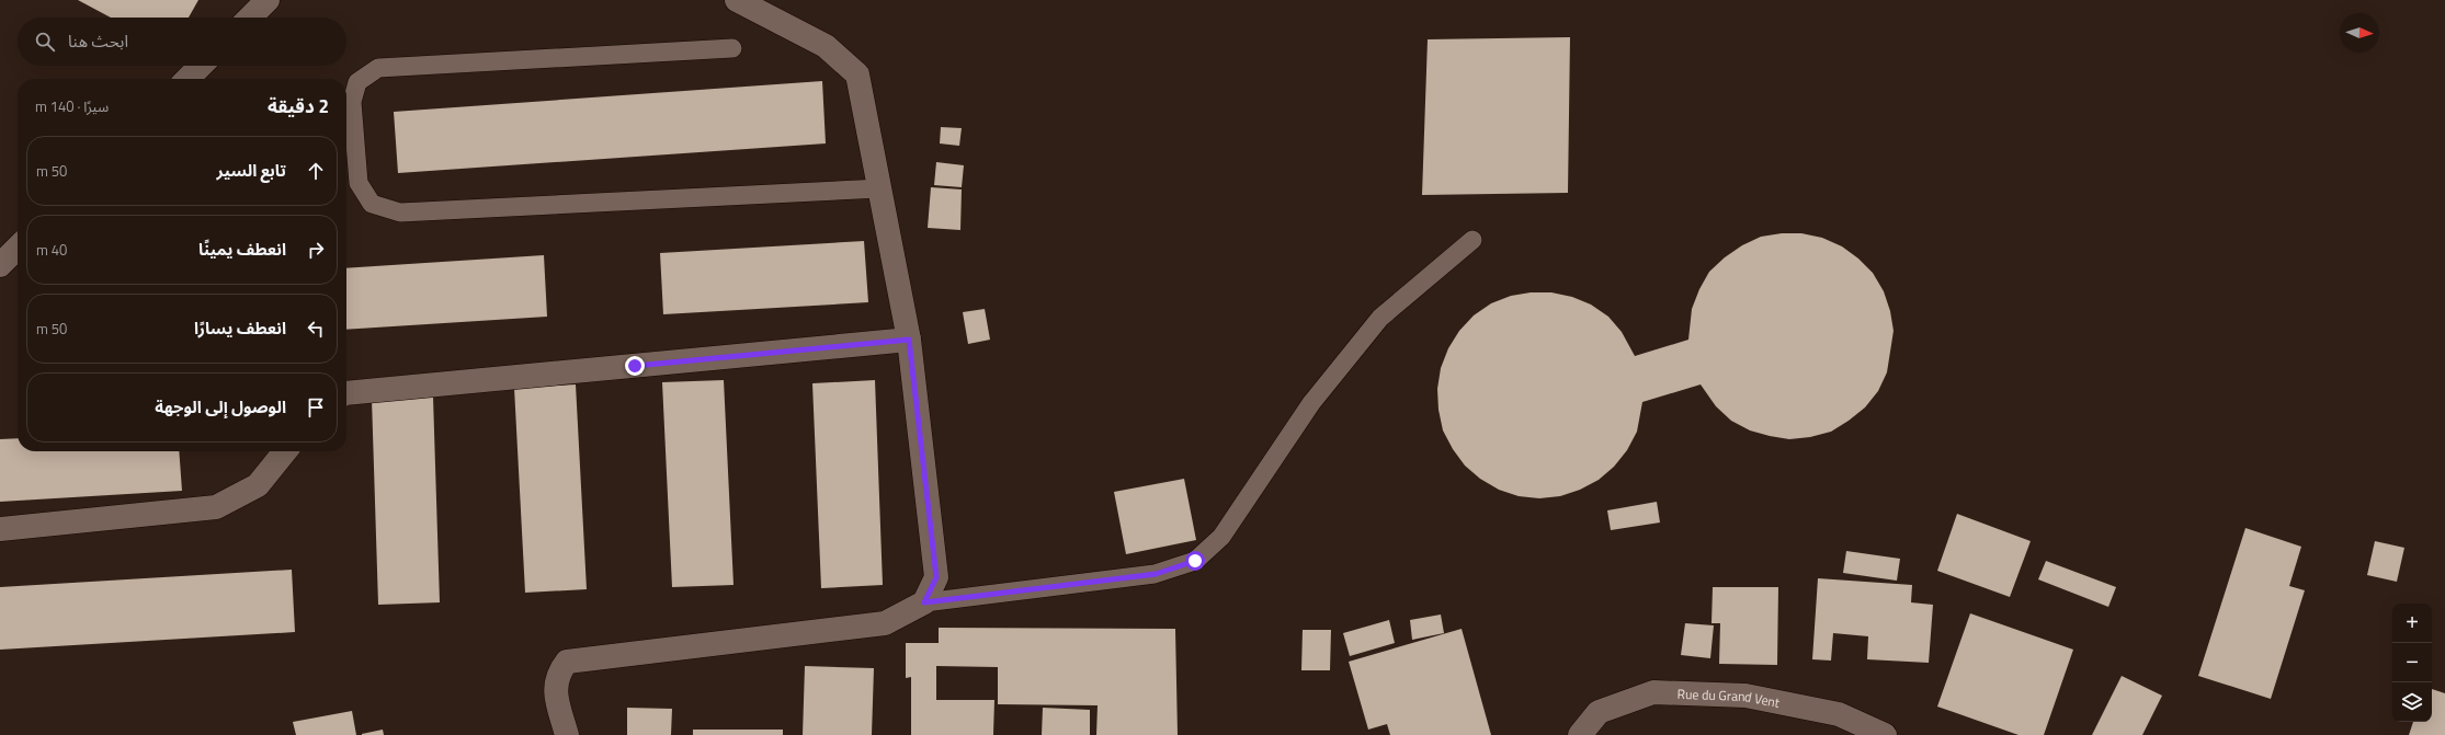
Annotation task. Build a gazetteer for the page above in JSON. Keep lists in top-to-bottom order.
{
  "streets": {
    "street": ["Rue du Grand Vent"]
  },
  "north": "right",
  "page": {
    "search": "ابحث هنا",
    "heading": ["2 دقيقة", "سيرًا · 140 m"],
    "list": [
      ["تابع السير", "50 m"],
      ["انعطف يمينًا", "40 m"],
      ["انعطف يسارًا", "50 m"],
      "الوصول إلى الوجهة"
    ],
    "map_buttons": ["+", "−"]
  }
}
